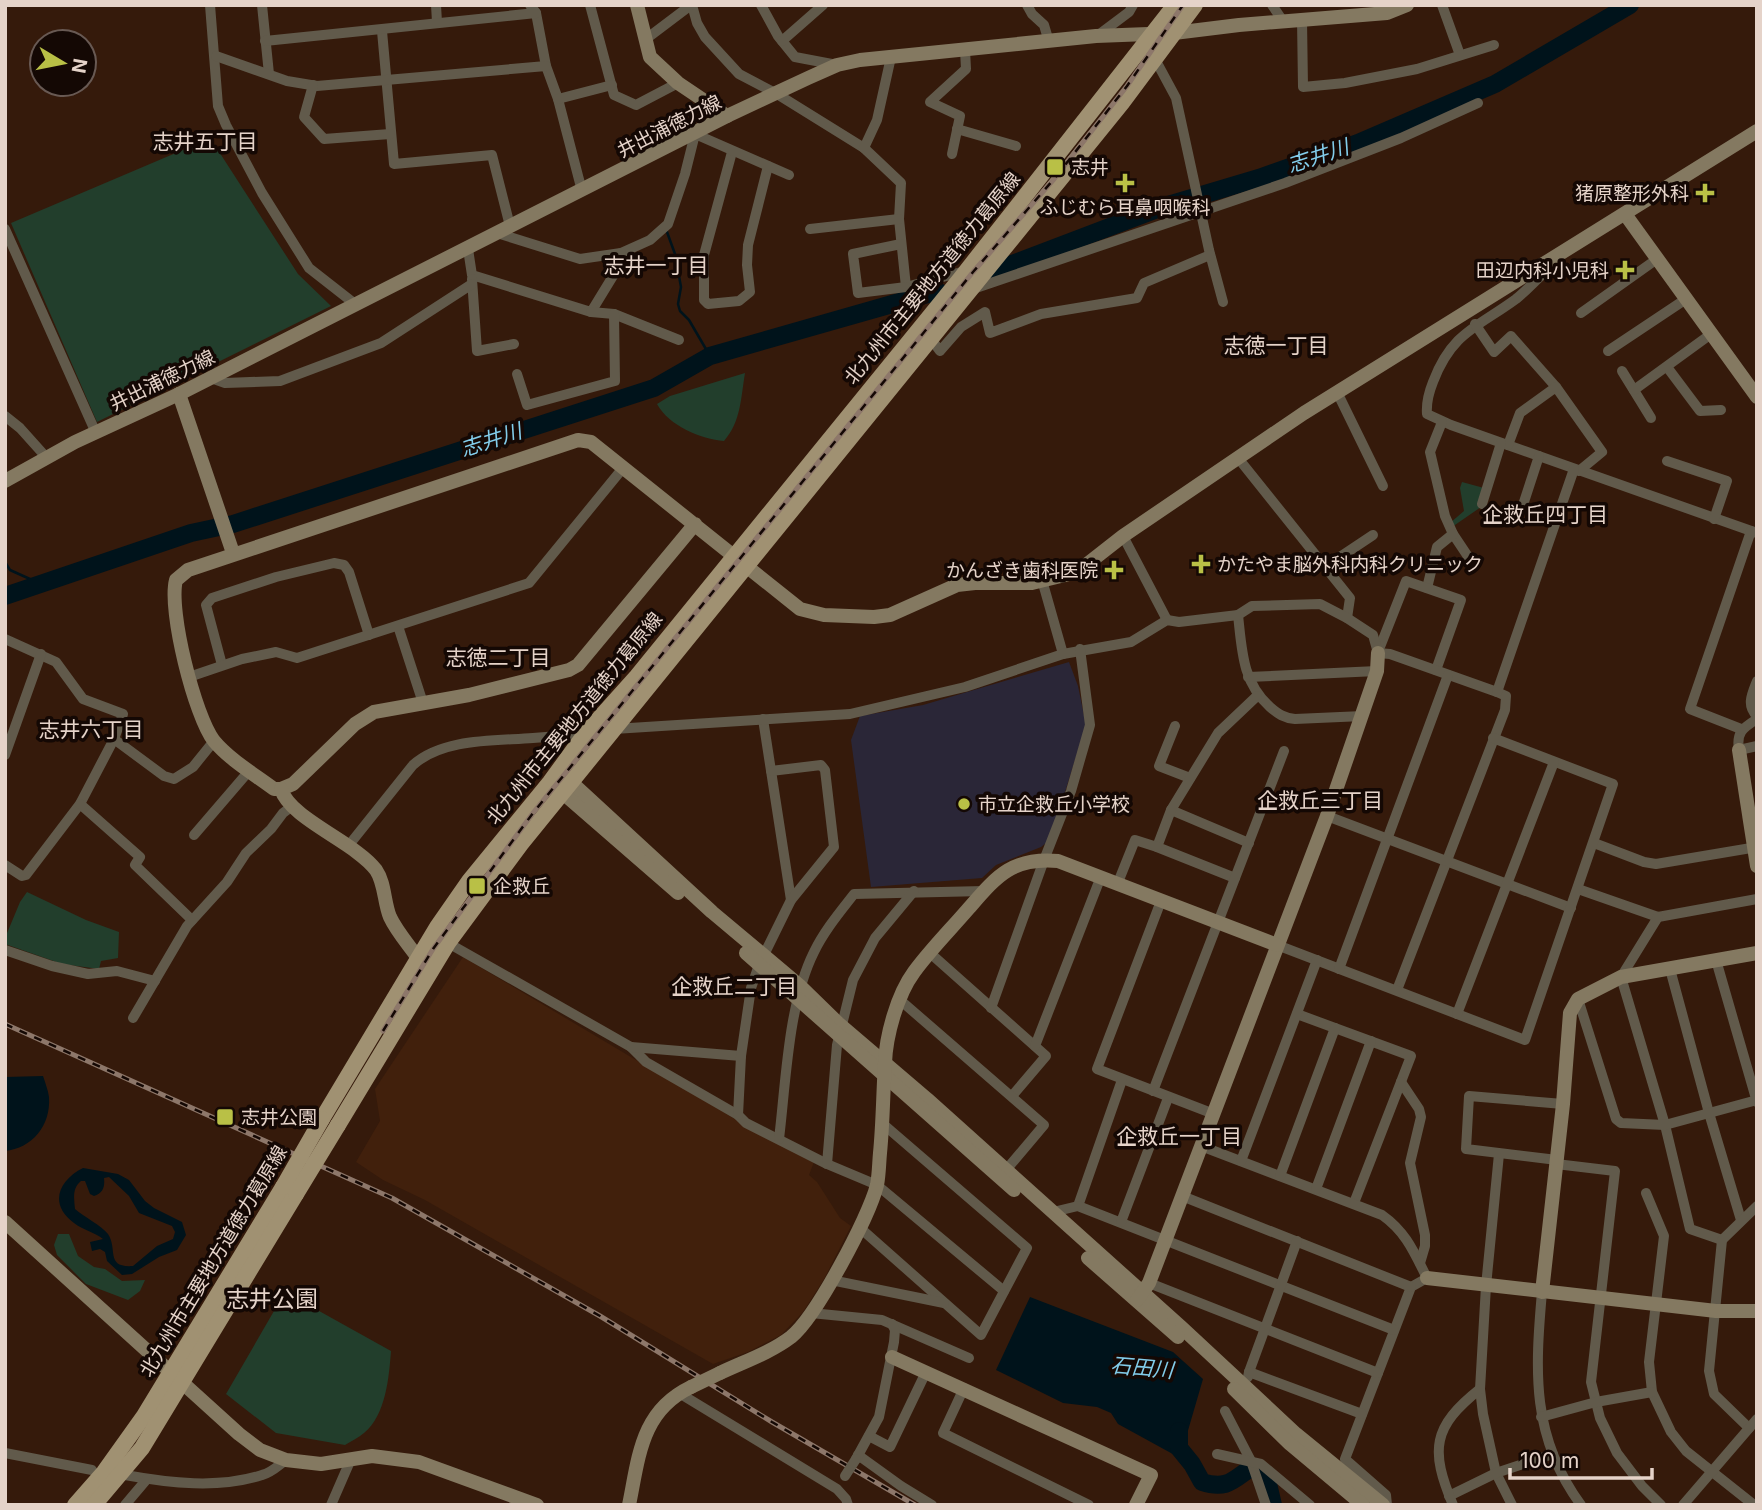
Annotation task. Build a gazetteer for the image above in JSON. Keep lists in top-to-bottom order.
{
  "streets": {
    "main road": ["北九州市主要地方道徳力葛原線"],
    "street": ["井出浦徳力線"]
  },
  "crossings": [
    ["井出浦徳力線", "北九州市主要地方道徳力葛原線"]
  ],
  "districts": [
    "志井五丁目",
    "志井一丁目",
    "志徳一丁目",
    "企救丘四丁目",
    "志徳二丁目",
    "志井六丁目",
    "企救丘三丁目",
    "企救丘二丁目",
    "企救丘一丁目",
    "志井公園"
  ],
  "water": ["志井川", "石田川"],
  "places": {
    "transit": ["志井", "企救丘", "志井公園"],
    "health": [
      "ふじむら耳鼻咽喉科",
      "猪原整形外科",
      "田辺内科小児科",
      "かたやま脳外科内科クリニック",
      "かんざき歯科医院"
    ],
    "other": ["市立企救丘小学校"]
  },
  "scale_bar": "100 m",
  "north": "right"
}
